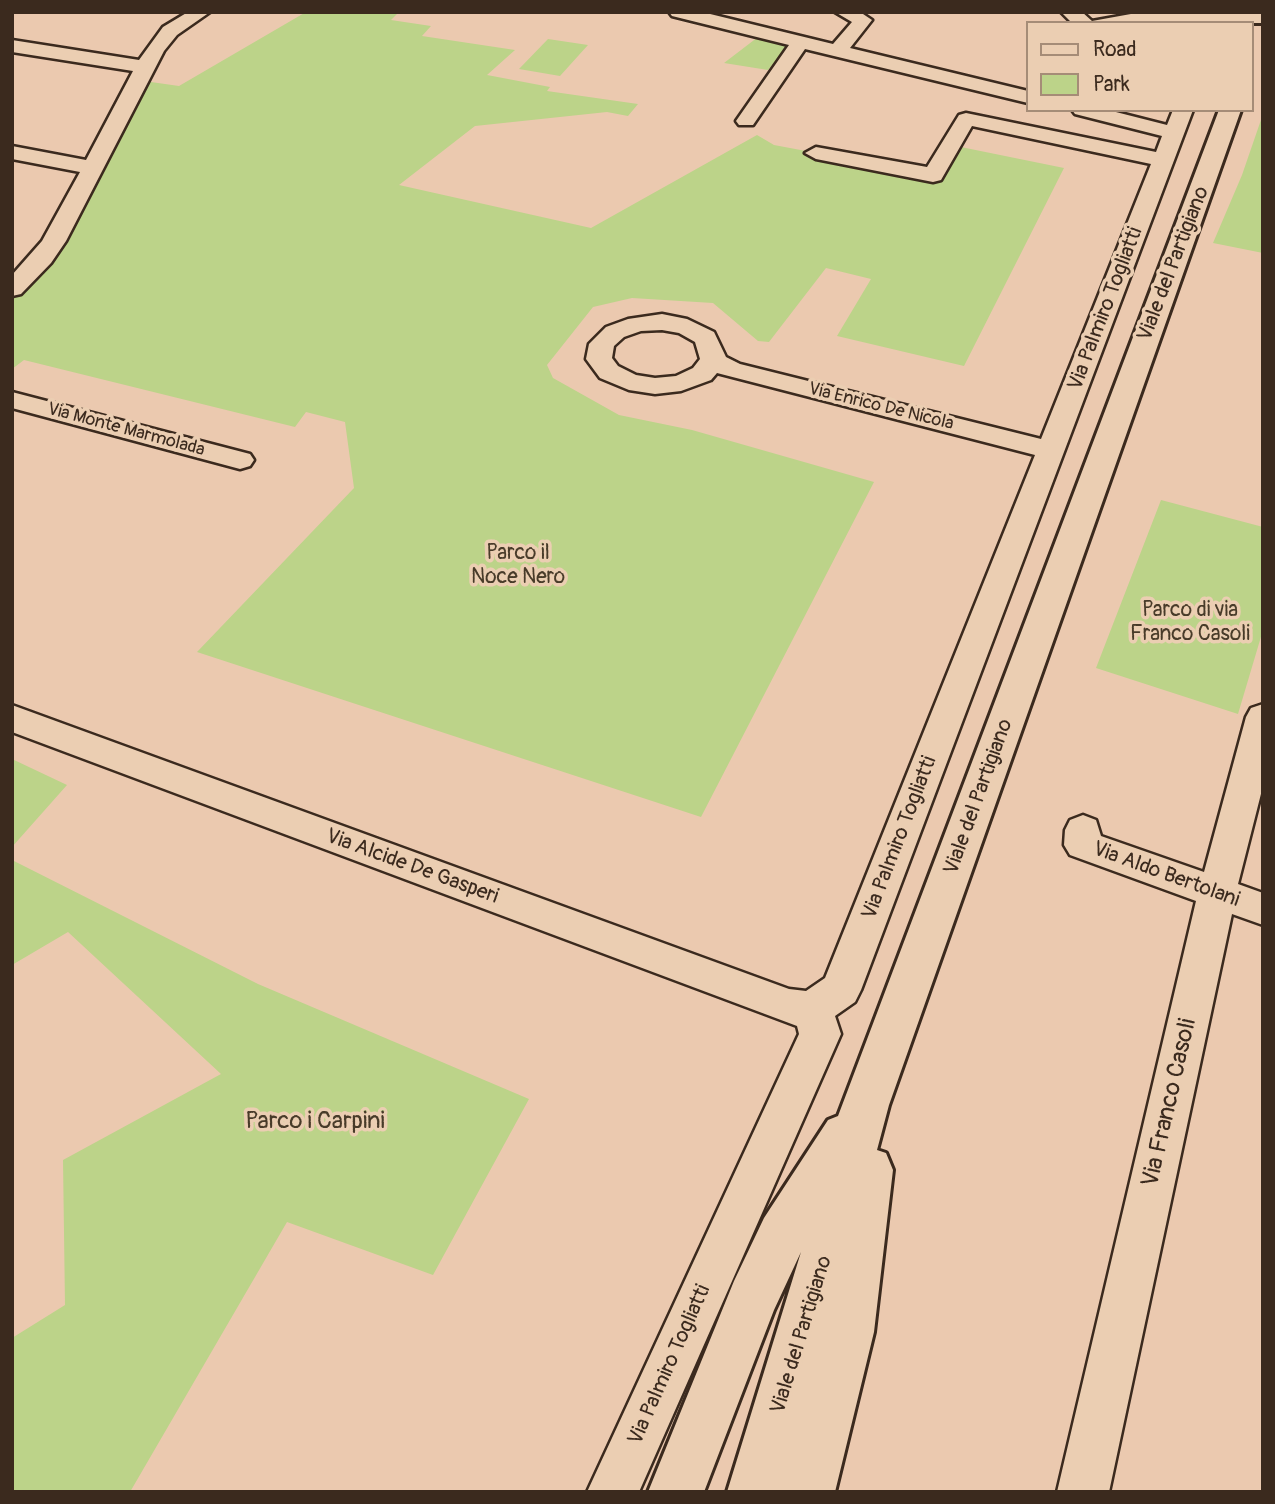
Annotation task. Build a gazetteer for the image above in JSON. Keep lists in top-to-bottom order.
{
  "streets": {
    "main road": ["Viale del Partigiano"],
    "street": [
      "Via Palmiro Togliatti",
      "Via Enrico De Nicola",
      "Via Monte Marmolada",
      "Via Alcide De Gasperi",
      "Via Aldo Bertolani",
      "Via Franco Casoli"
    ]
  },
  "crossings": [
    ["Via Palmiro Togliatti", "Via Enrico De Nicola"],
    ["Via Palmiro Togliatti", "Via Alcide De Gasperi"],
    ["Via Aldo Bertolani", "Via Franco Casoli"]
  ],
  "parks": ["Parco il Noce Nero", "Parco di via Franco Casoli", "Parco i Carpini"],
  "legend": ["Road", "Park"]
}
